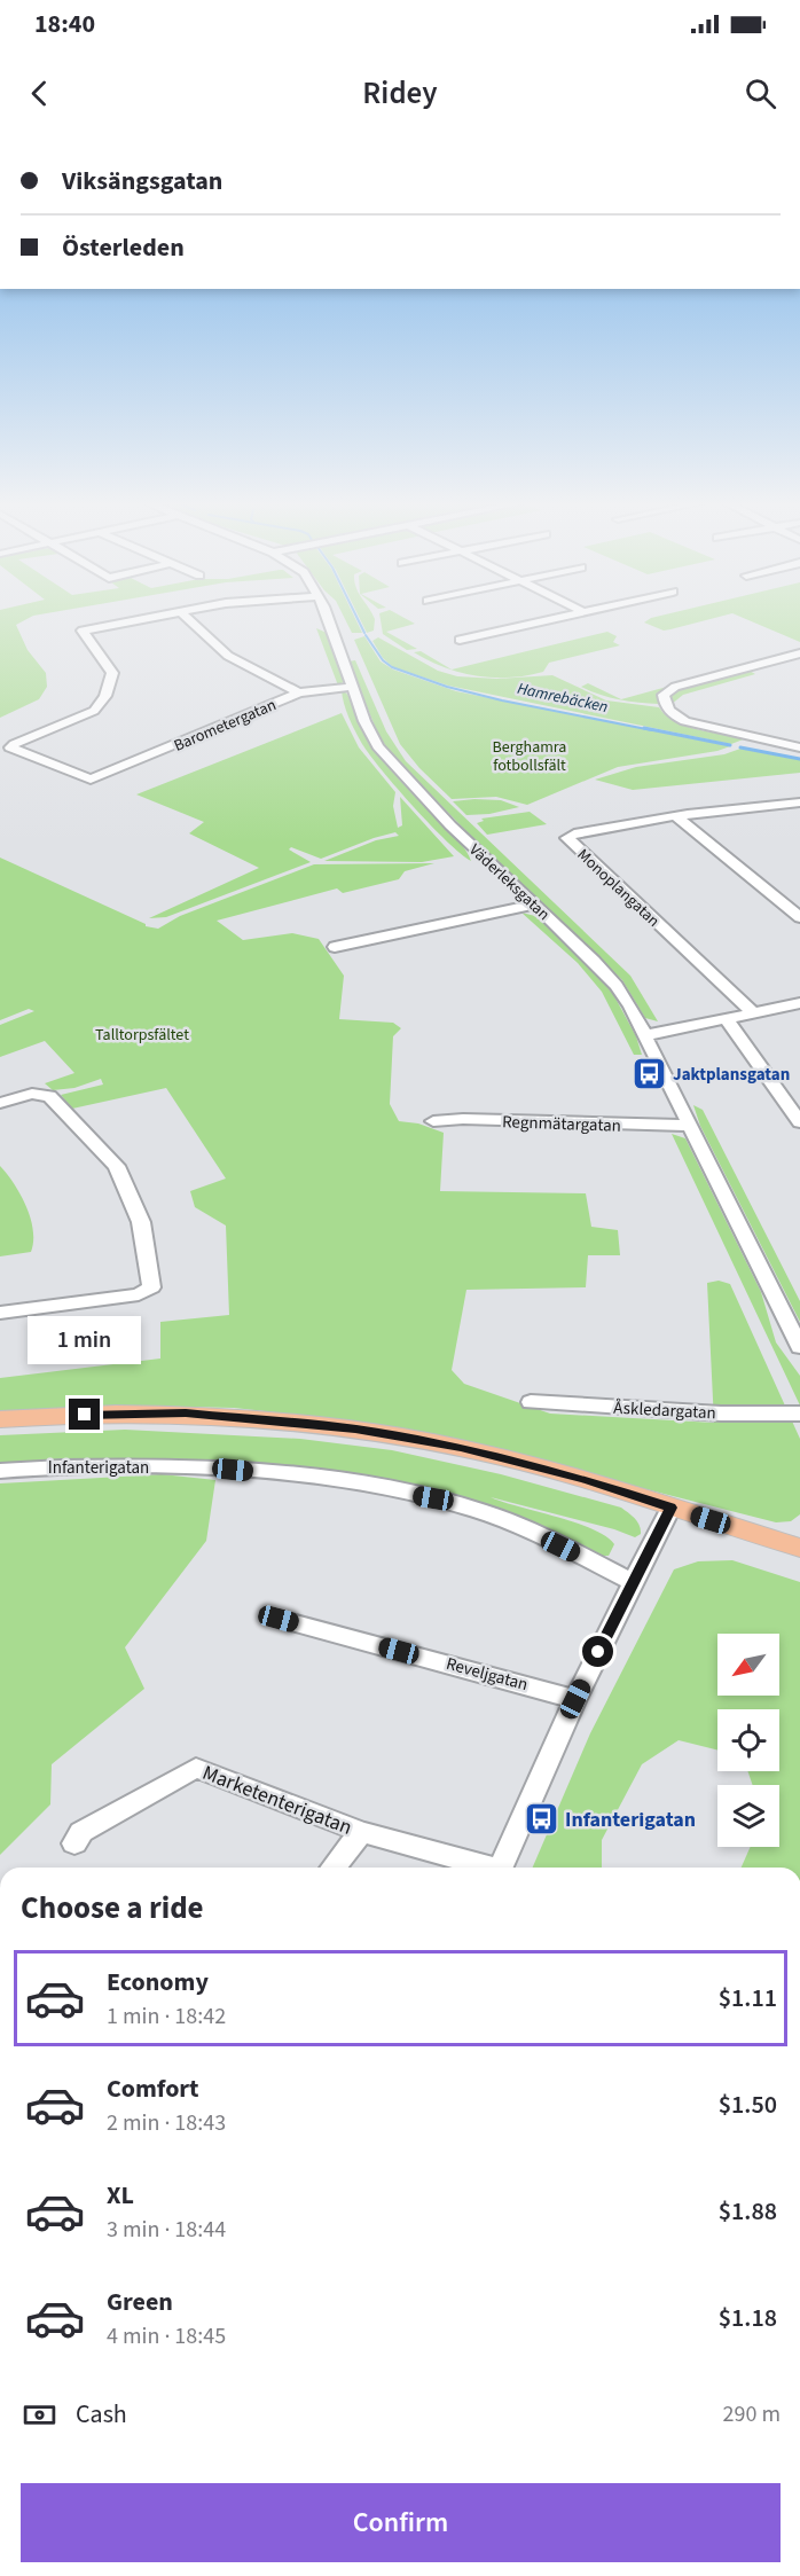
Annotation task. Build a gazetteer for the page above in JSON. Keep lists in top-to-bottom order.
{
  "streets": {
    "street": [
      "Barometergatan",
      "Väderleksgatan",
      "Monoplangatan",
      "Regnmätargatan",
      "Åskledargatan",
      "Infanterigatan",
      "Reveljgatan",
      "Marketenterigatan"
    ]
  },
  "crossings": [
    ["Barometergatan", "Väderleksgatan"],
    ["Väderleksgatan", "Regnmätargatan"]
  ],
  "water": ["Hamrebäcken"],
  "parks": ["Berghamra fotbollsfält", "Talltorpsfältet"],
  "places": {
    "bus stop": ["Jaktplansgatan", "Infanterigatan"]
  },
  "north": "bottom left",
  "page": {
    "status": "18:40",
    "header": "Ridey",
    "banner": ["Viksängsgatan", "Österleden"],
    "bubble": "1 min",
    "heading": "Choose a ride",
    "list": [
      {
        "name": "Economy",
        "note": "1 min · 18:42",
        "value": "$1.11"
      },
      {
        "name": "Comfort",
        "note": "2 min · 18:43",
        "value": "$1.50"
      },
      {
        "name": "XL",
        "note": "3 min · 18:44",
        "value": "$1.88"
      },
      {
        "name": "Green",
        "note": "4 min · 18:45",
        "value": "$1.18"
      }
    ],
    "pay": ["Cash", "290 m"],
    "buttons": "Confirm"
  }
}
